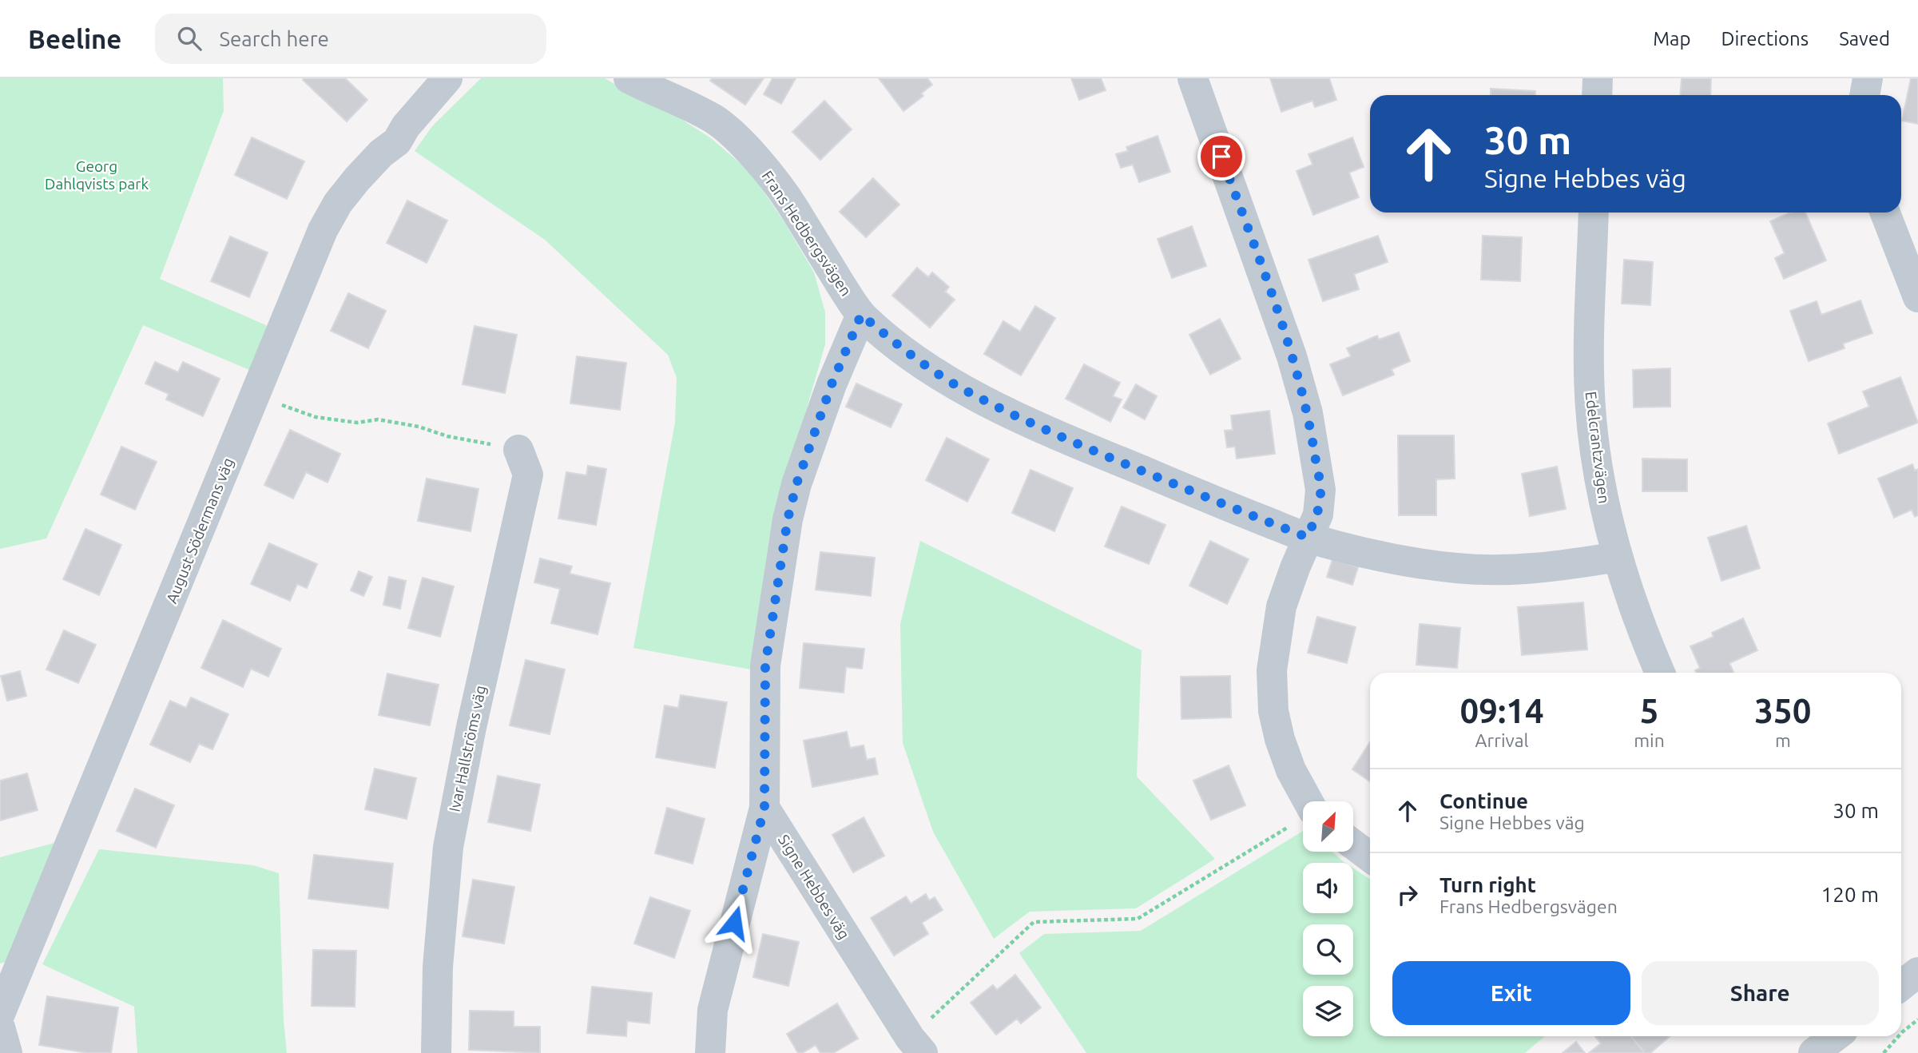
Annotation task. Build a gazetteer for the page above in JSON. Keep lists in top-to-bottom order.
{
  "streets": {
    "street": [
      "Frans Hedbergsvägen",
      "Edelcrantzvägen",
      "August Södermans väg",
      "Ivar Hallströms väg",
      "Signe Hebbes väg"
    ]
  },
  "crossings": [
    ["Frans Hedbergsvägen", "Edelcrantzvägen"]
  ],
  "parks": ["Georg Dahlqvists park"],
  "north": "top right",
  "page": {
    "header": "Beeline",
    "search": "Search here",
    "nav": ["Map", "Directions", "Saved"],
    "turn": ["30 m", "Signe Hebbes väg"],
    "eta": [
      "09:14",
      "Arrival",
      "5",
      "min",
      "350",
      "m"
    ],
    "list": [
      {
        "name": "Continue",
        "note": "Signe Hebbes väg",
        "value": "30 m"
      },
      {
        "name": "Turn right",
        "note": "Frans Hedbergsvägen",
        "value": "120 m"
      }
    ],
    "buttons": ["Exit", "Share"]
  }
}
